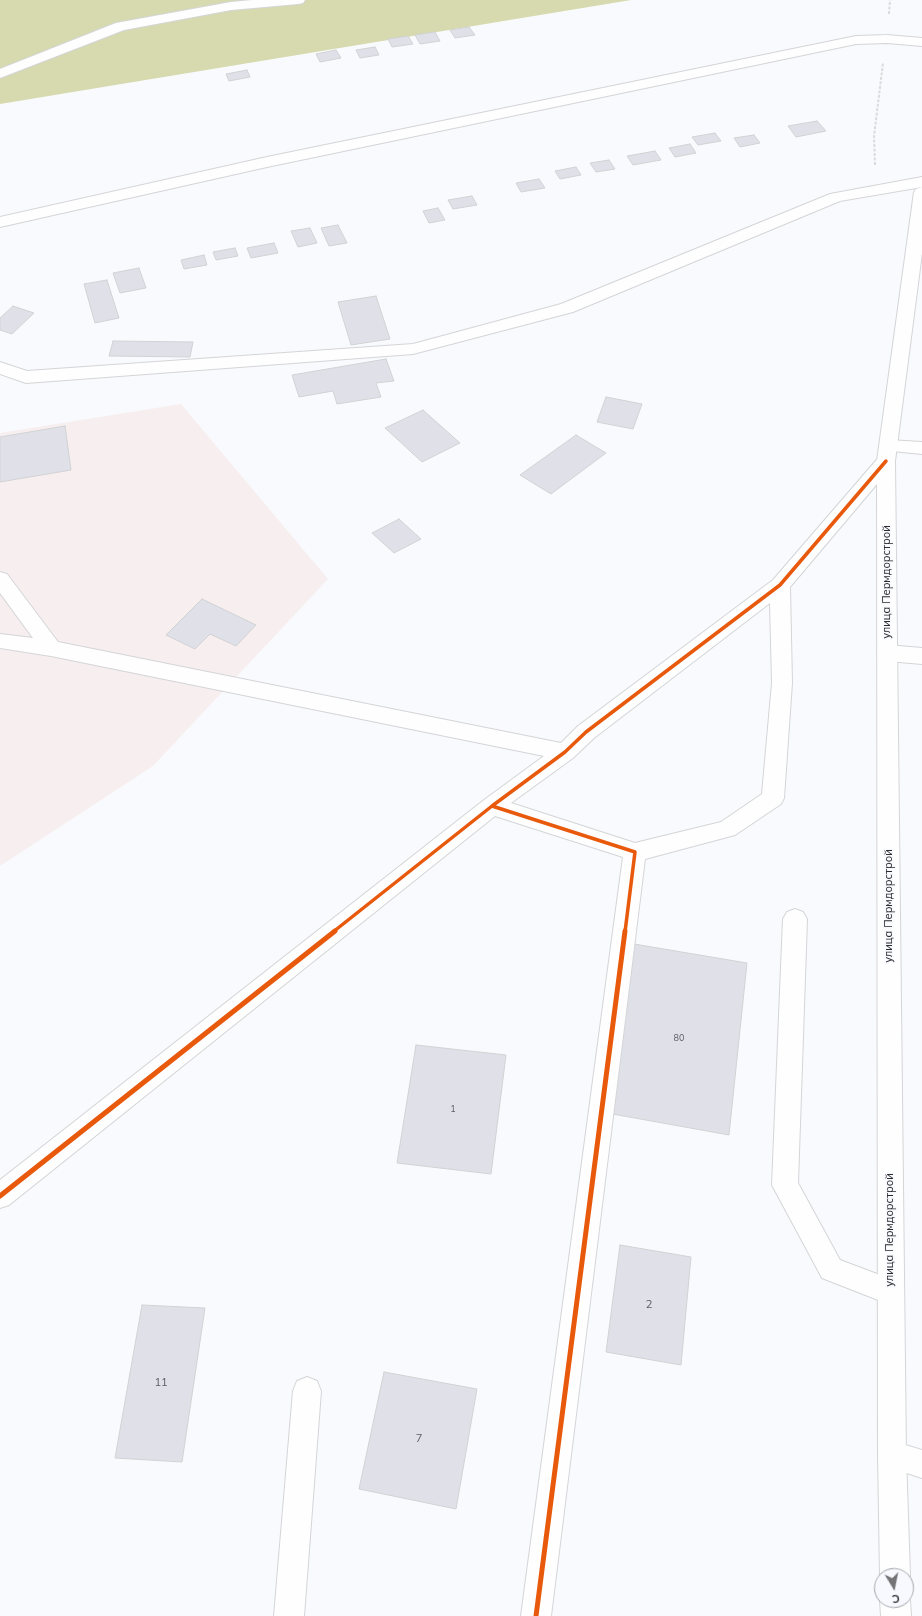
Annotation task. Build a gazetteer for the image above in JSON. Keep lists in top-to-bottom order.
{
  "streets": {
    "street": ["улица Пермдорстрой"]
  },
  "house_numbers": [
    "80",
    "1",
    "2",
    "11",
    "7"
  ],
  "north": "bottom"
}
